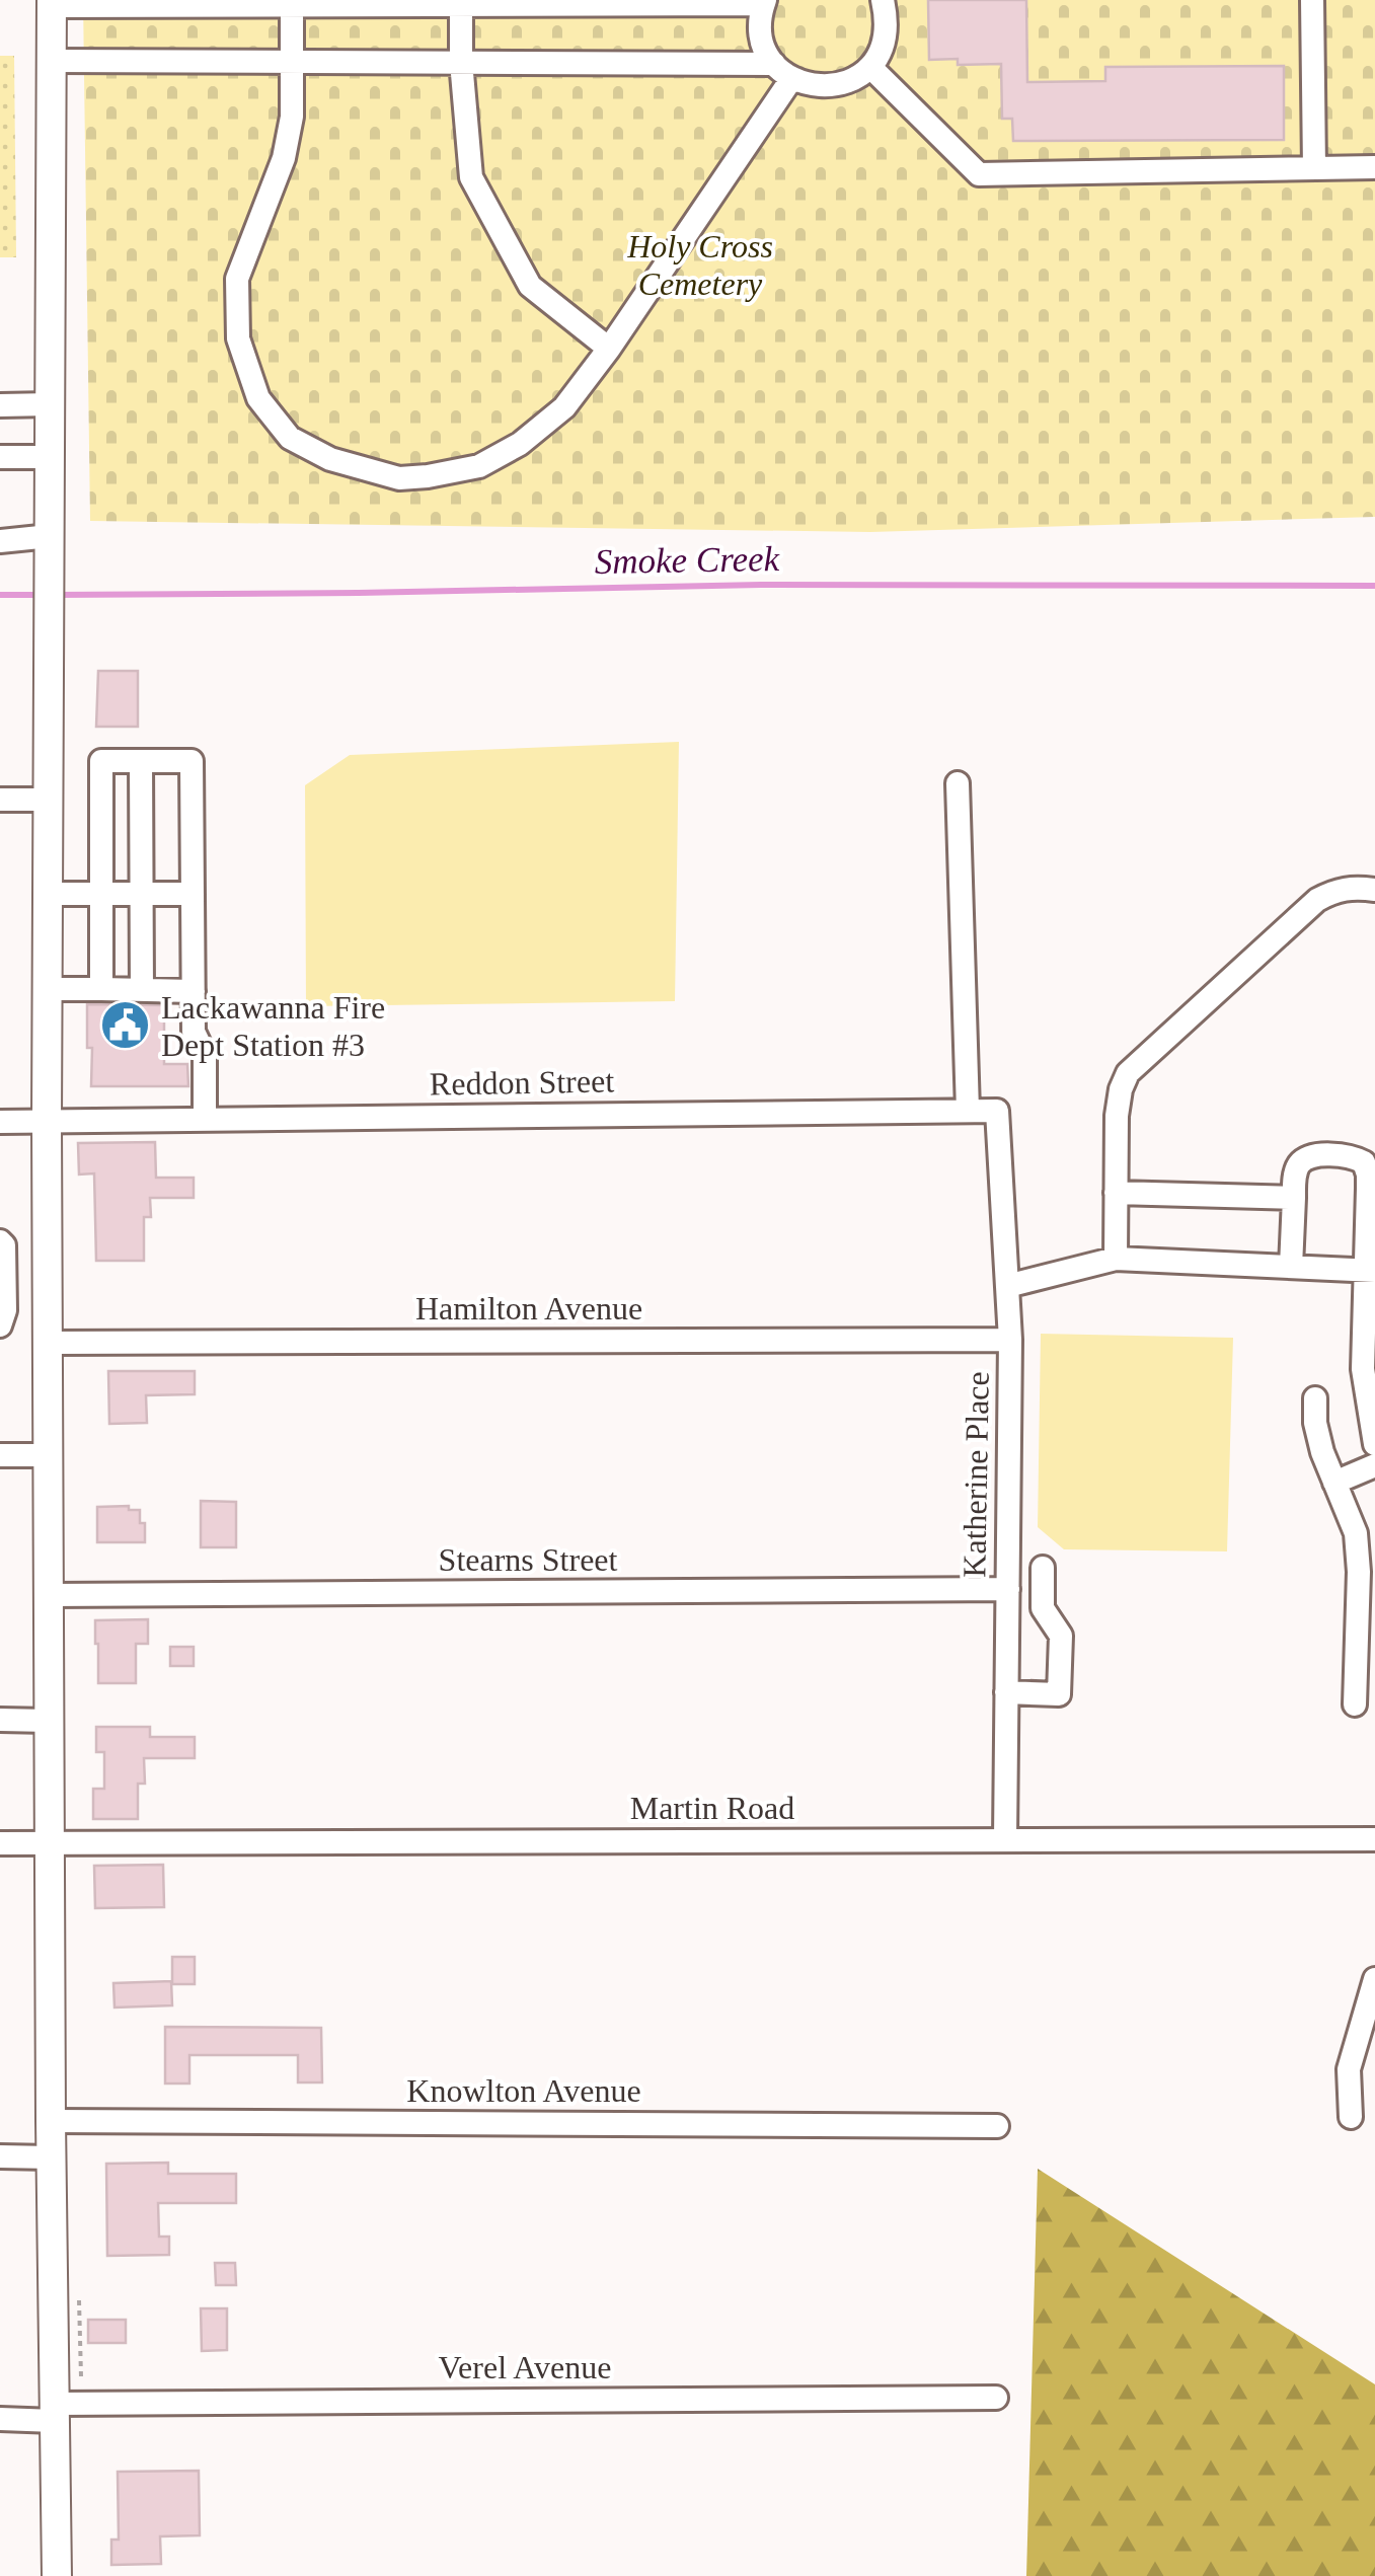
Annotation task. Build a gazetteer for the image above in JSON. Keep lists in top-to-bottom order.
{
  "streets": {
    "street": [
      "Reddon Street",
      "Hamilton Avenue",
      "Katherine Place",
      "Stearns Street",
      "Martin Road",
      "Knowlton Avenue",
      "Verel Avenue"
    ]
  },
  "crossings": [
    ["Reddon Street", "Katherine Place"],
    ["Hamilton Avenue", "Katherine Place"],
    ["Katherine Place", "Stearns Street"],
    ["Katherine Place", "Martin Road"]
  ],
  "water": ["Smoke Creek"],
  "parks": ["Holy Cross Cemetery"],
  "places": {
    "public building": ["Lackawanna Fire Dept Station #3"]
  }
}
